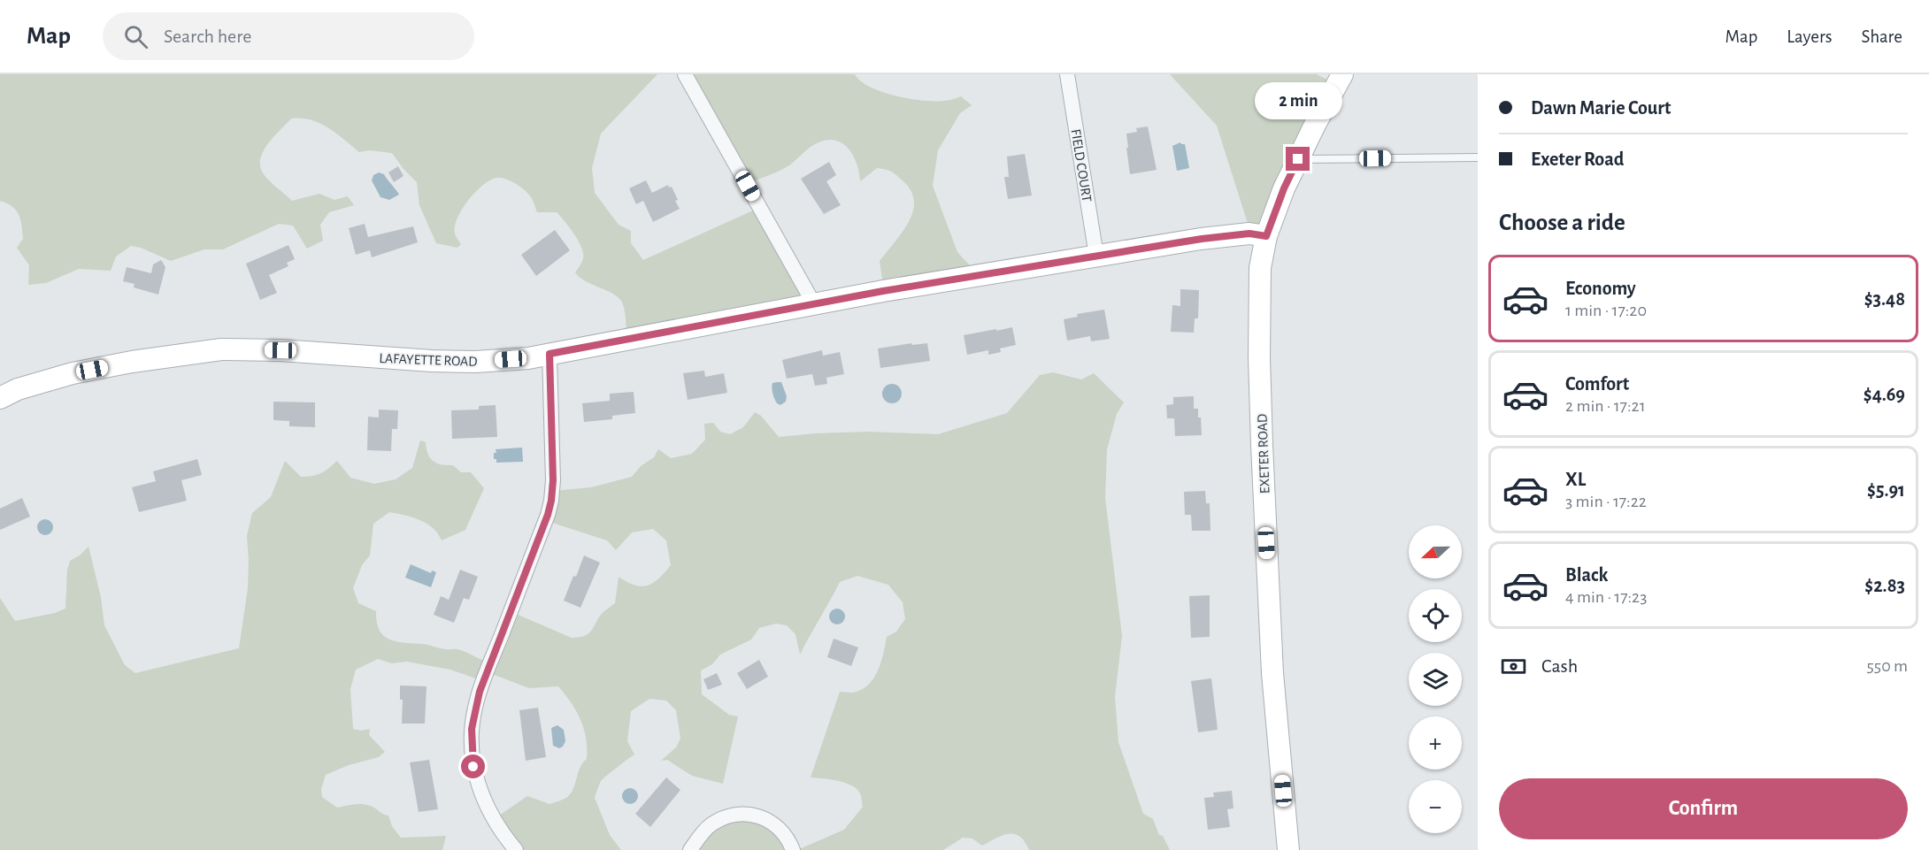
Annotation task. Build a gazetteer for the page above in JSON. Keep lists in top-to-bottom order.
{
  "streets": {
    "street": ["FIELD COURT", "LAFAYETTE ROAD", "EXETER ROAD"]
  },
  "crossings": [
    ["FIELD COURT", "LAFAYETTE ROAD"],
    ["LAFAYETTE ROAD", "EXETER ROAD"]
  ],
  "north": "left",
  "page": {
    "header": "Map",
    "search": "Search here",
    "nav": ["Map", "Layers", "Share"],
    "banner": ["Dawn Marie Court", "Exeter Road"],
    "bubble": "2 min",
    "heading": "Choose a ride",
    "list": [
      {
        "name": "Economy",
        "note": "1 min · 17:20",
        "value": "$3.48"
      },
      {
        "name": "Comfort",
        "note": "2 min · 17:21",
        "value": "$4.69"
      },
      {
        "name": "XL",
        "note": "3 min · 17:22",
        "value": "$5.91"
      },
      {
        "name": "Black",
        "note": "4 min · 17:23",
        "value": "$2.83"
      }
    ],
    "map_buttons": ["+", "−"],
    "pay": ["Cash", "550 m"],
    "buttons": "Confirm"
  }
}
